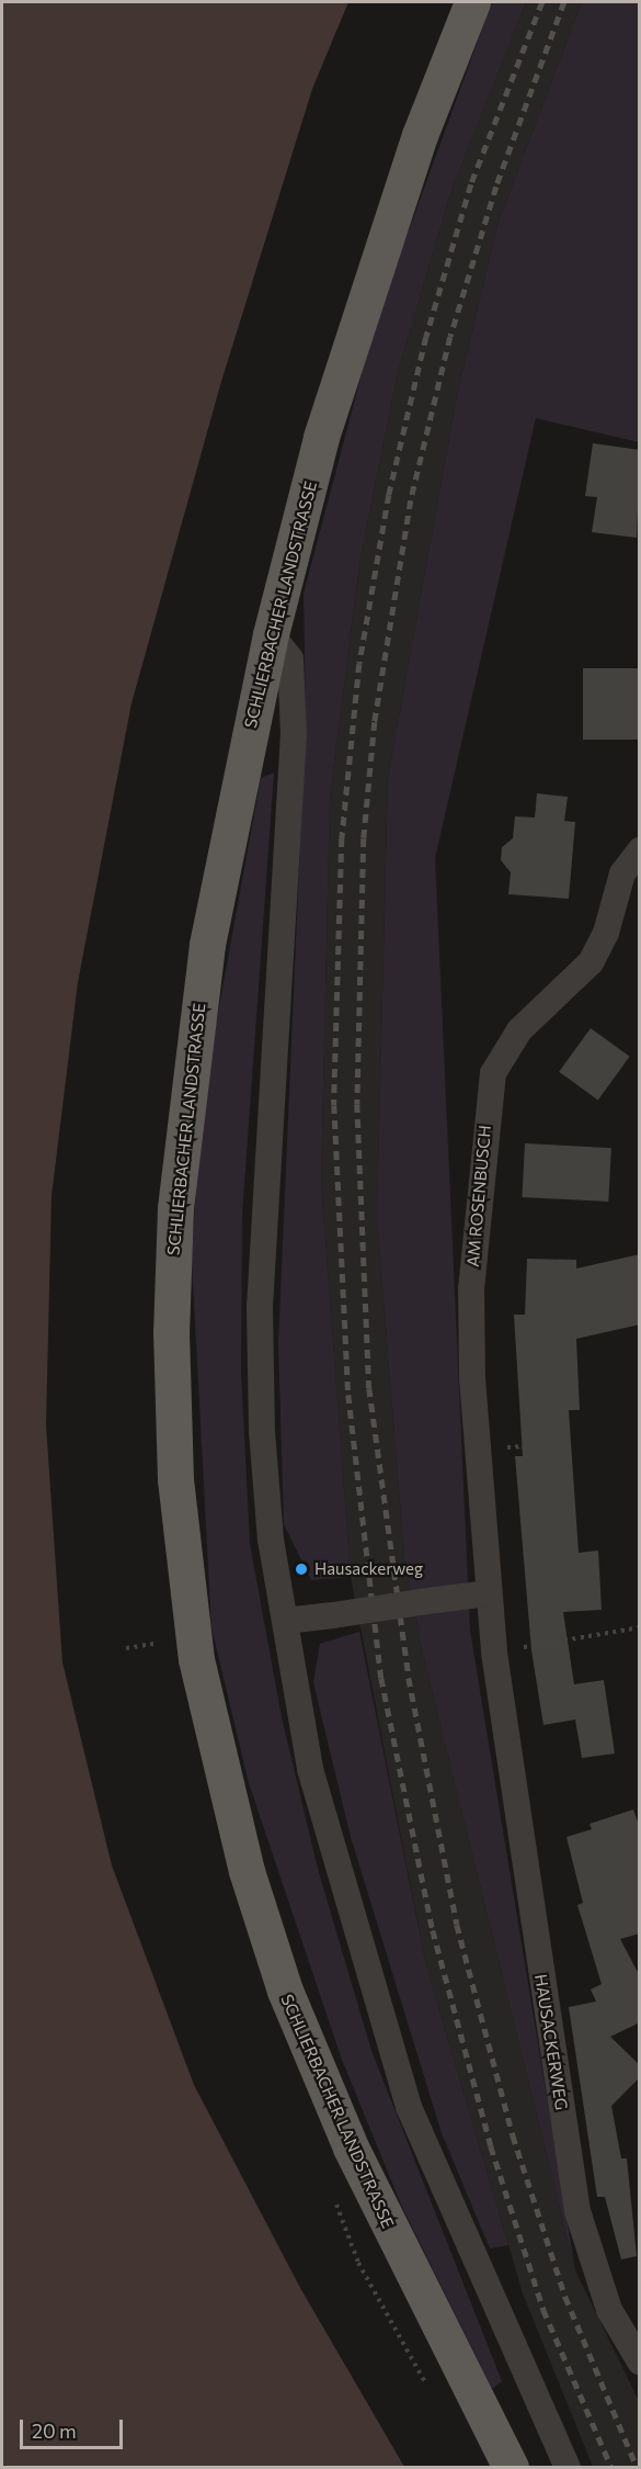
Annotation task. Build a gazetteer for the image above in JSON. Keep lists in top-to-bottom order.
{
  "streets": {
    "main road": ["SCHLIERBACHER LANDSTRASSE"],
    "street": ["AM ROSENBUSCH", "HAUSACKERWEG"]
  },
  "crossings": [
    ["AM ROSENBUSCH", "HAUSACKERWEG"]
  ],
  "places": ["Hausackerweg"],
  "scale_bar": "20 m"
}
